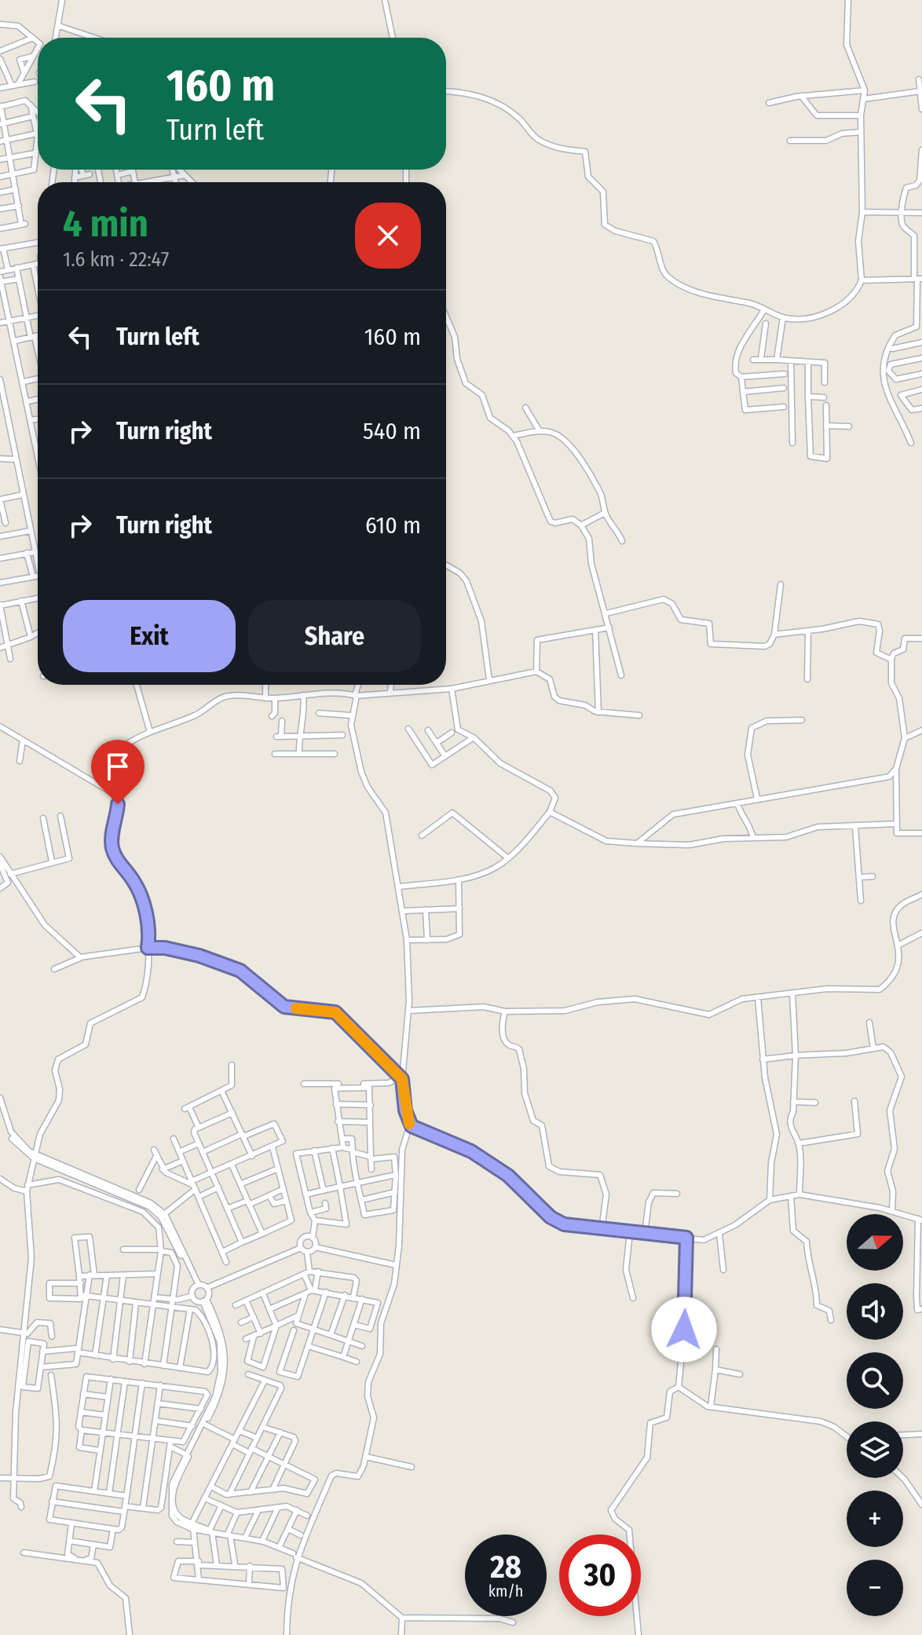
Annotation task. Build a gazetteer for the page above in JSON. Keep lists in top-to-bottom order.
{
  "north": "right",
  "page": {
    "turn": ["160 m", "Turn left"],
    "heading": ["4 min", "1.6 km · 22:47"],
    "list": [
      {
        "name": "Turn left",
        "value": "160 m"
      },
      {
        "name": "Turn right",
        "value": "540 m"
      },
      {
        "name": "Turn right",
        "value": "610 m"
      }
    ],
    "buttons": ["Exit", "Share"],
    "map_buttons": ["+", "−"],
    "speed": "28 km/h",
    "limit": "30"
  }
}
